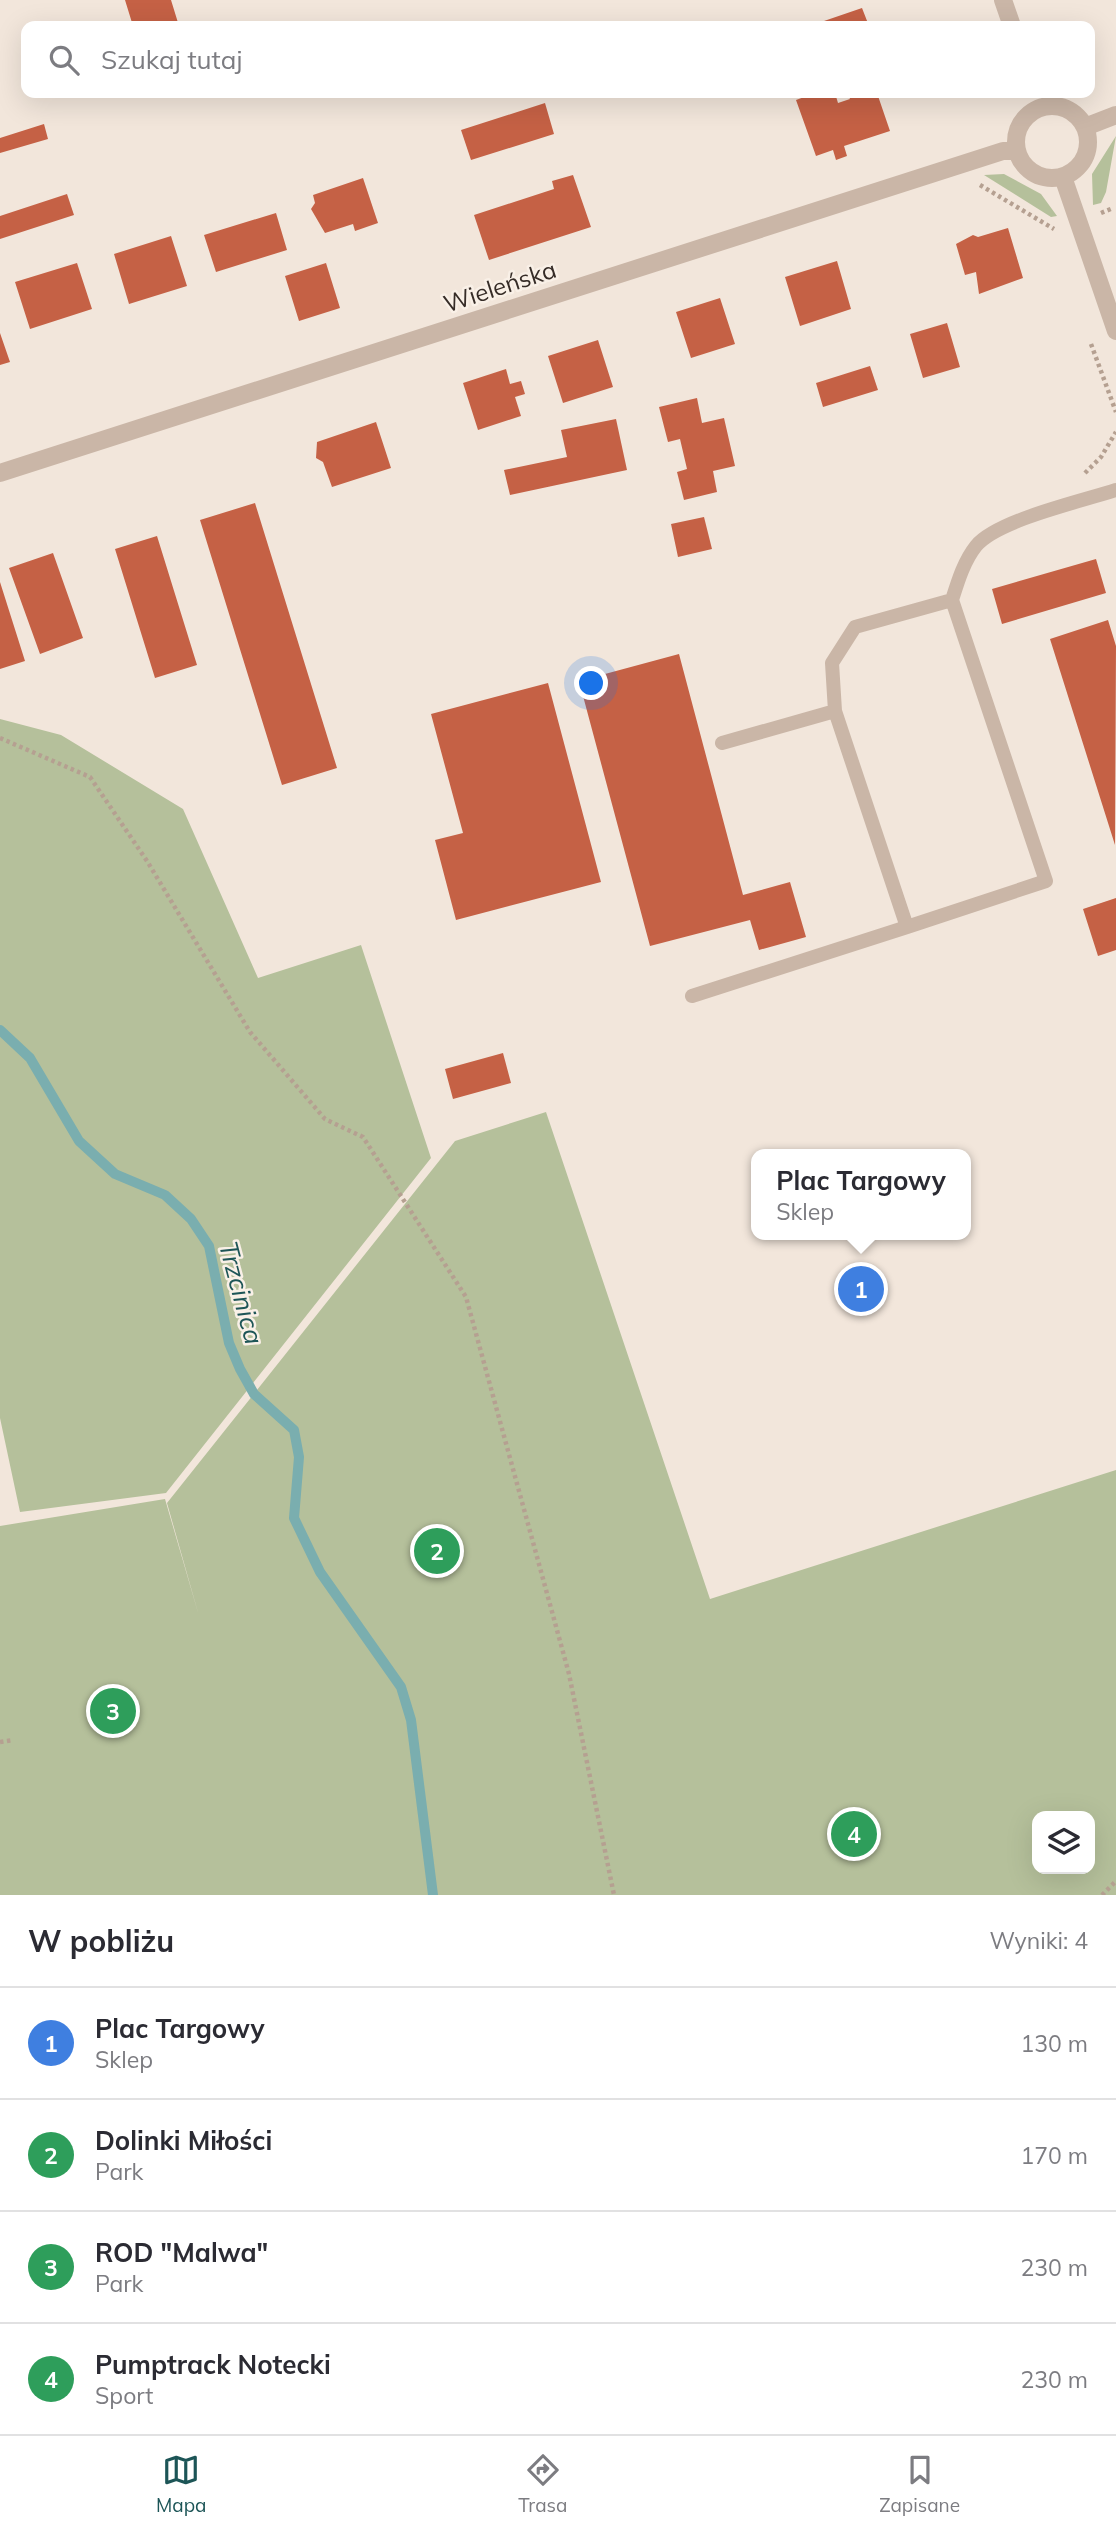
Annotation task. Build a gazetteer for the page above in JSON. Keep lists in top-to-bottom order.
{
  "streets": {
    "street": ["Wieleńska"]
  },
  "water": ["Trzcinica"],
  "page": {
    "search": "Szukaj tutaj",
    "popup": ["Plac Targowy", "Sklep"],
    "pins": [
      "1",
      "2",
      "3",
      "4"
    ],
    "heading": ["W pobliżu", "Wyniki: 4"],
    "list": [
      {
        "mark": "1",
        "name": "Plac Targowy",
        "note": "Sklep",
        "value": "130 m"
      },
      {
        "mark": "2",
        "name": "Dolinki Miłości",
        "note": "Park",
        "value": "170 m"
      },
      {
        "mark": "3",
        "name": "ROD \"Malwa\"",
        "note": "Park",
        "value": "230 m"
      },
      {
        "mark": "4",
        "name": "Pumptrack Notecki",
        "note": "Sport",
        "value": "230 m"
      }
    ],
    "nav": ["Mapa", "Trasa", "Zapisane"]
  }
}
